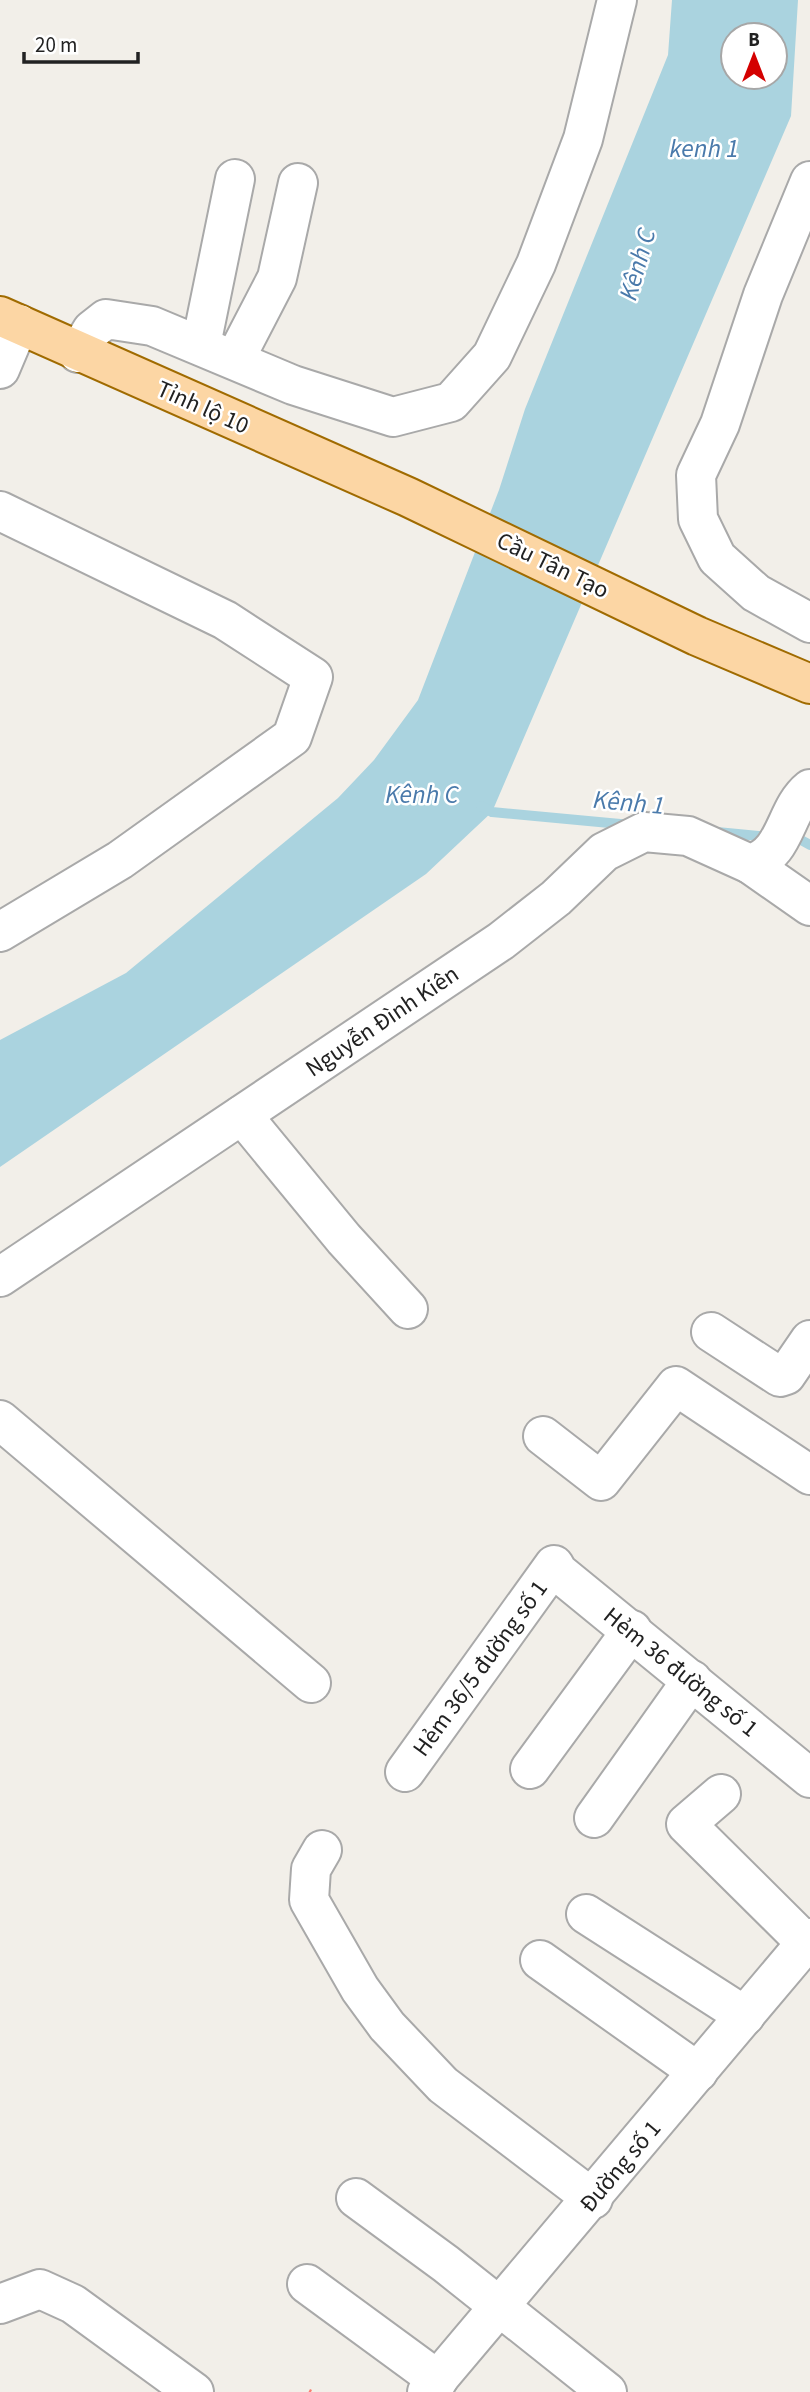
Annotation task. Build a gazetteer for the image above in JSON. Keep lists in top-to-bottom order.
{
  "streets": {
    "main road": ["Tỉnh lộ 10", "Cầu Tân Tạo"],
    "street": [
      "Nguyễn Đình Kiên",
      "Hẻm 36/5 đường số 1",
      "Hẻm 36 đường số 1",
      "Đường số 1"
    ]
  },
  "crossings": [
    ["Tỉnh lộ 10", "Cầu Tân Tạo"],
    ["Hẻm 36/5 đường số 1", "Hẻm 36 đường số 1"]
  ],
  "water": ["kenh 1", "Kênh C", "Kênh 1"],
  "scale_bar": "20 m",
  "north": "top"
}
